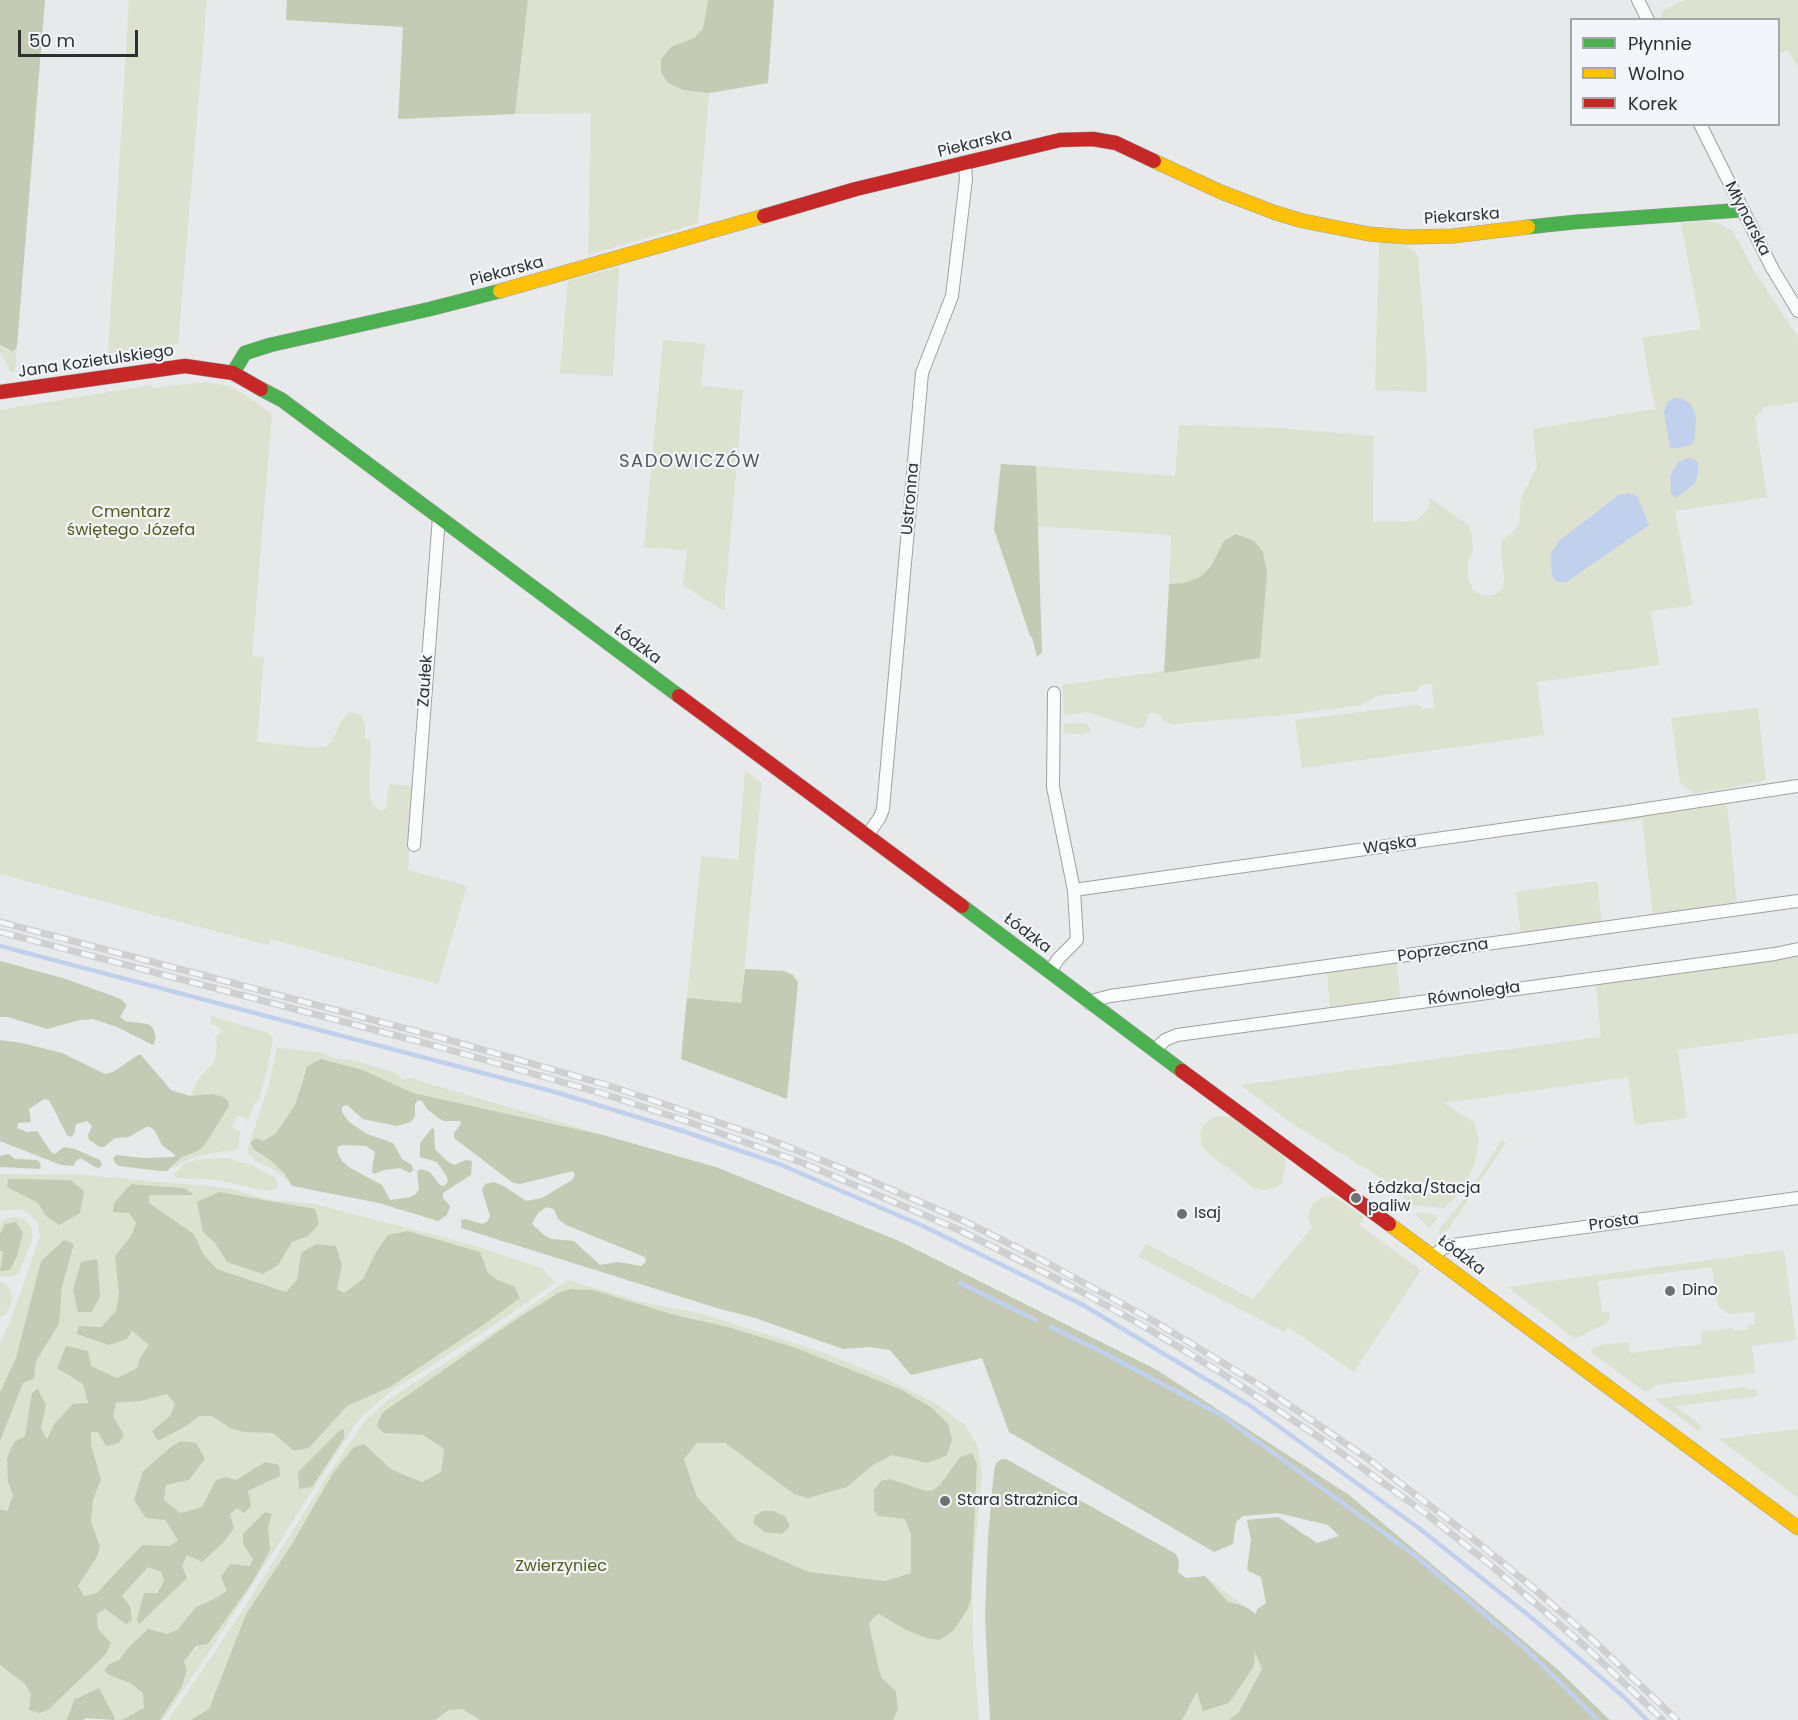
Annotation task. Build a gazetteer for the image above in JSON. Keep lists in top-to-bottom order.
{
  "streets": {
    "main road": ["Piekarska", "Jana Kozietulskiego", "Łódzka"],
    "street": [
      "Młynarska",
      "Ustronna",
      "Zaułek",
      "Wąska",
      "Poprzeczna",
      "Równoległa",
      "Prosta"
    ]
  },
  "crossings": [
    ["Piekarska", "Młynarska"],
    ["Piekarska", "Jana Kozietulskiego"],
    ["Piekarska", "Ustronna"],
    ["Piekarska", "Łódzka"],
    ["Jana Kozietulskiego", "Łódzka"],
    ["Ustronna", "Łódzka"],
    ["Łódzka", "Zaułek"],
    ["Łódzka", "Poprzeczna"],
    ["Łódzka", "Równoległa"],
    ["Łódzka", "Prosta"]
  ],
  "districts": ["SADOWICZÓW"],
  "parks": ["Cmentarz świętego Józefa", "Zwierzyniec"],
  "places": [
    "Łódzka/Stacja paliw",
    "Isaj",
    "Dino",
    "Stara Strażnica"
  ],
  "legend": ["Płynnie", "Wolno", "Korek"],
  "scale_bar": "50 m"
}
